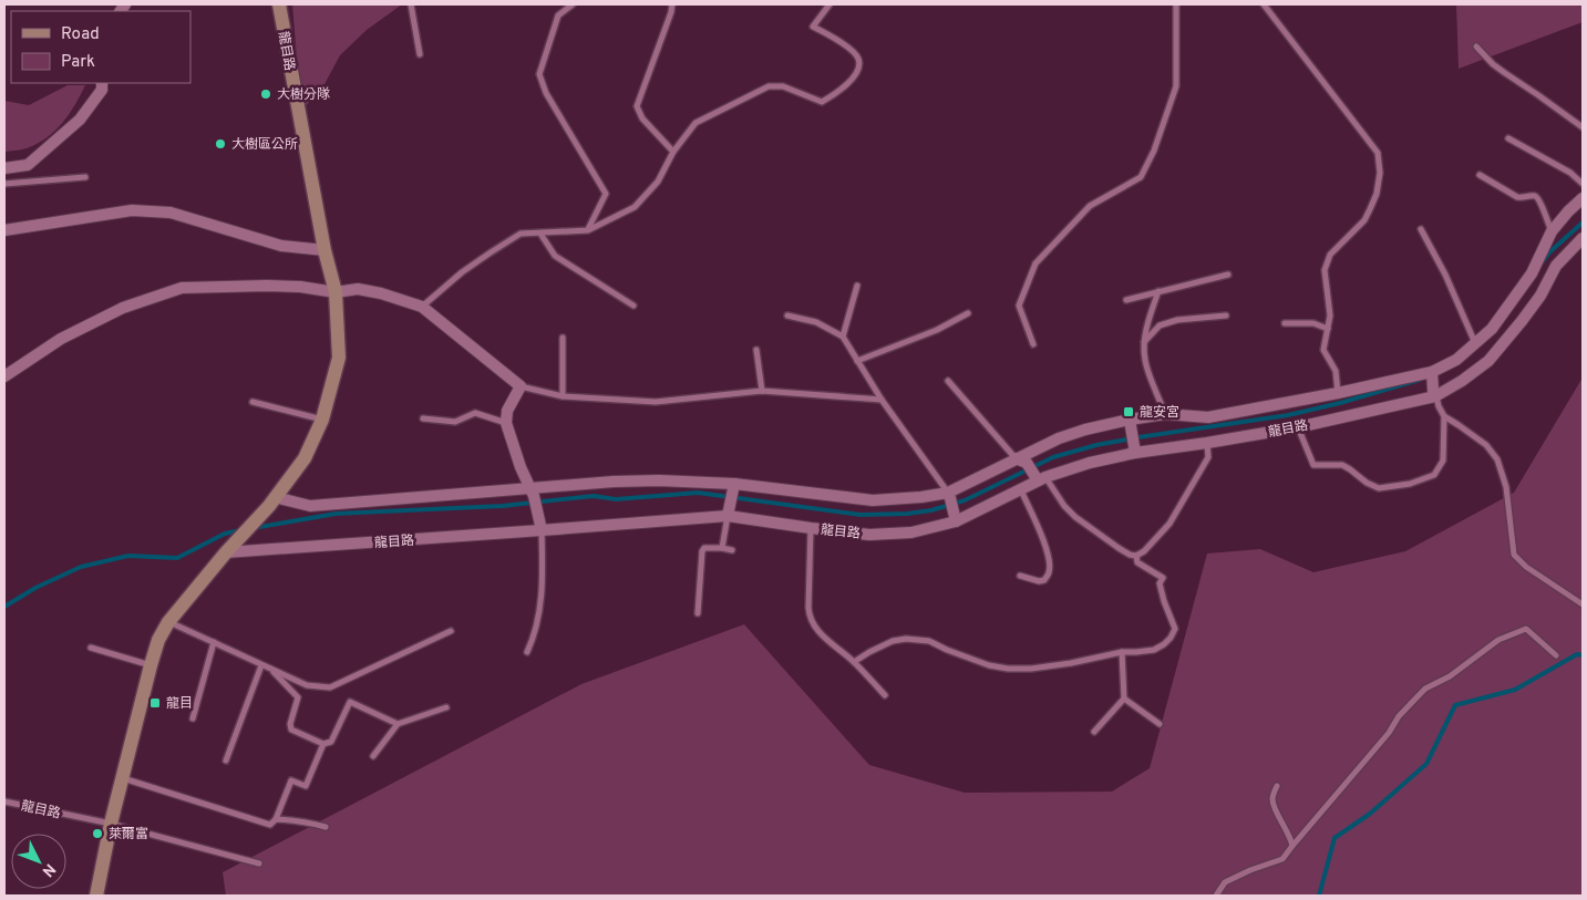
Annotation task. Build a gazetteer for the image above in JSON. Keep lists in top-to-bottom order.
{
  "streets": {
    "street": ["龍目路"]
  },
  "places": {
    "other": ["大樹分隊", "大樹區公所", "萊爾富"],
    "transit": ["龍安宮", "龍目"]
  },
  "legend": ["Road", "Park"],
  "north": "bottom right"
}
